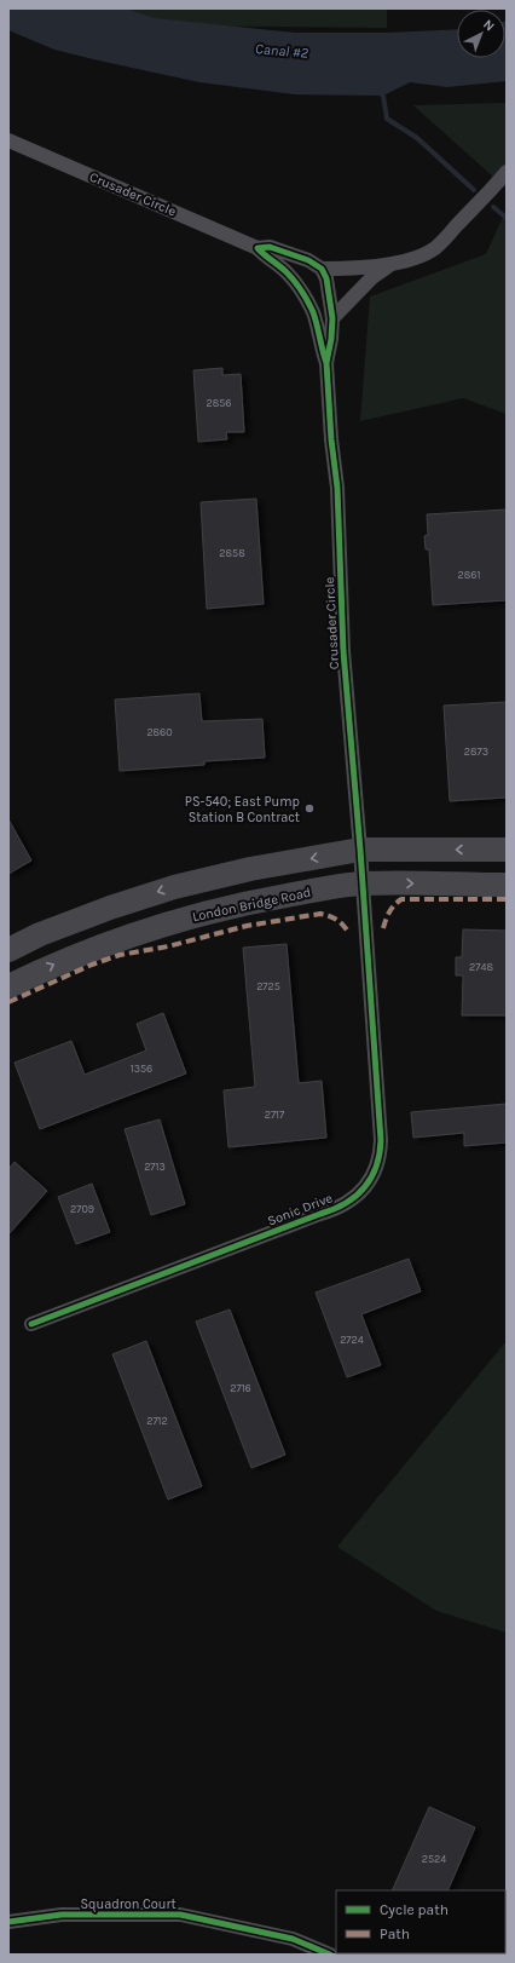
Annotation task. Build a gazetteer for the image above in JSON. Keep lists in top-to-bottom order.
{
  "streets": {
    "main road": ["London Bridge Road"],
    "street": ["Crusader Circle", "Sonic Drive", "Squadron Court"]
  },
  "crossings": [
    ["Crusader Circle", "London Bridge Road"],
    ["Crusader Circle", "Sonic Drive"],
    ["London Bridge Road", "Sonic Drive"]
  ],
  "water": ["Canal #2"],
  "places": ["PS-540; East Pump Station B Contract"],
  "house_numbers": [
    "2856",
    "2858",
    "2861",
    "2860",
    "2873",
    "2748",
    "2725",
    "1356",
    "2717",
    "2713",
    "2709",
    "2724",
    "2716",
    "2712",
    "2524"
  ],
  "legend": ["Cycle path", "Path"],
  "north": "top right"
}
